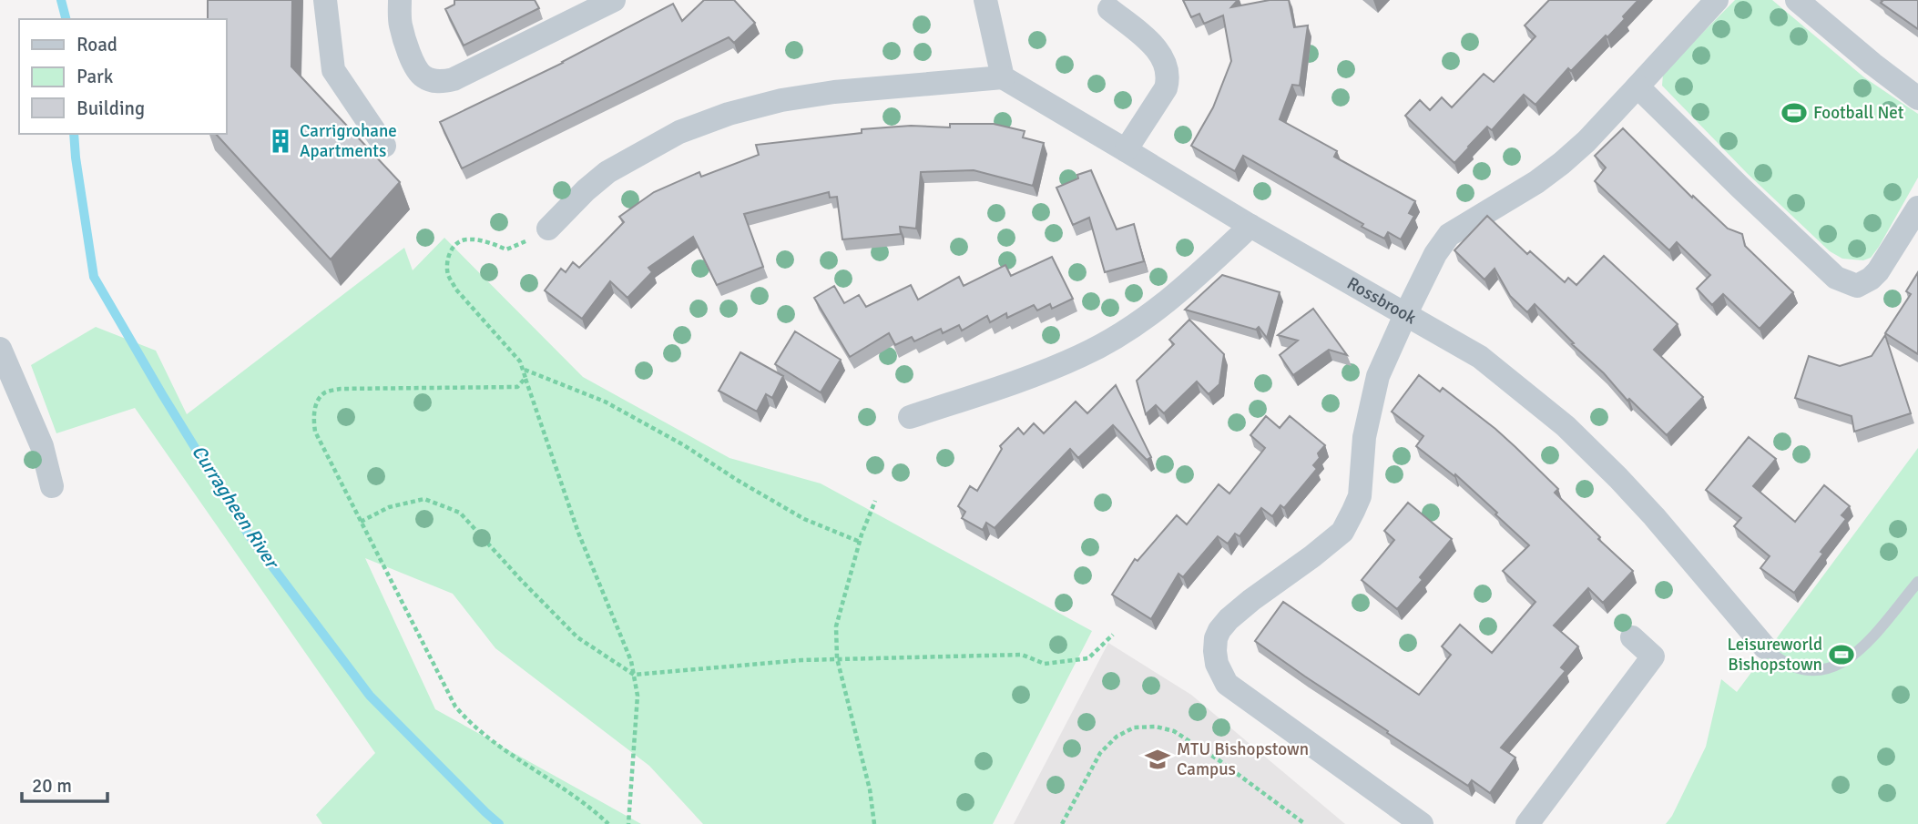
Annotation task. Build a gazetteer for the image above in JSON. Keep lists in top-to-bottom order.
{
  "streets": {
    "street": ["Rossbrook"]
  },
  "water": ["Curragheen River"],
  "places": {
    "sports": ["Football Net", "Leisureworld Bishopstown"],
    "building": ["Carrigrohane Apartments"],
    "school or university": ["MTU Bishopstown Campus"]
  },
  "legend": ["Road", "Park", "Building"],
  "scale_bar": "20 m"
}
